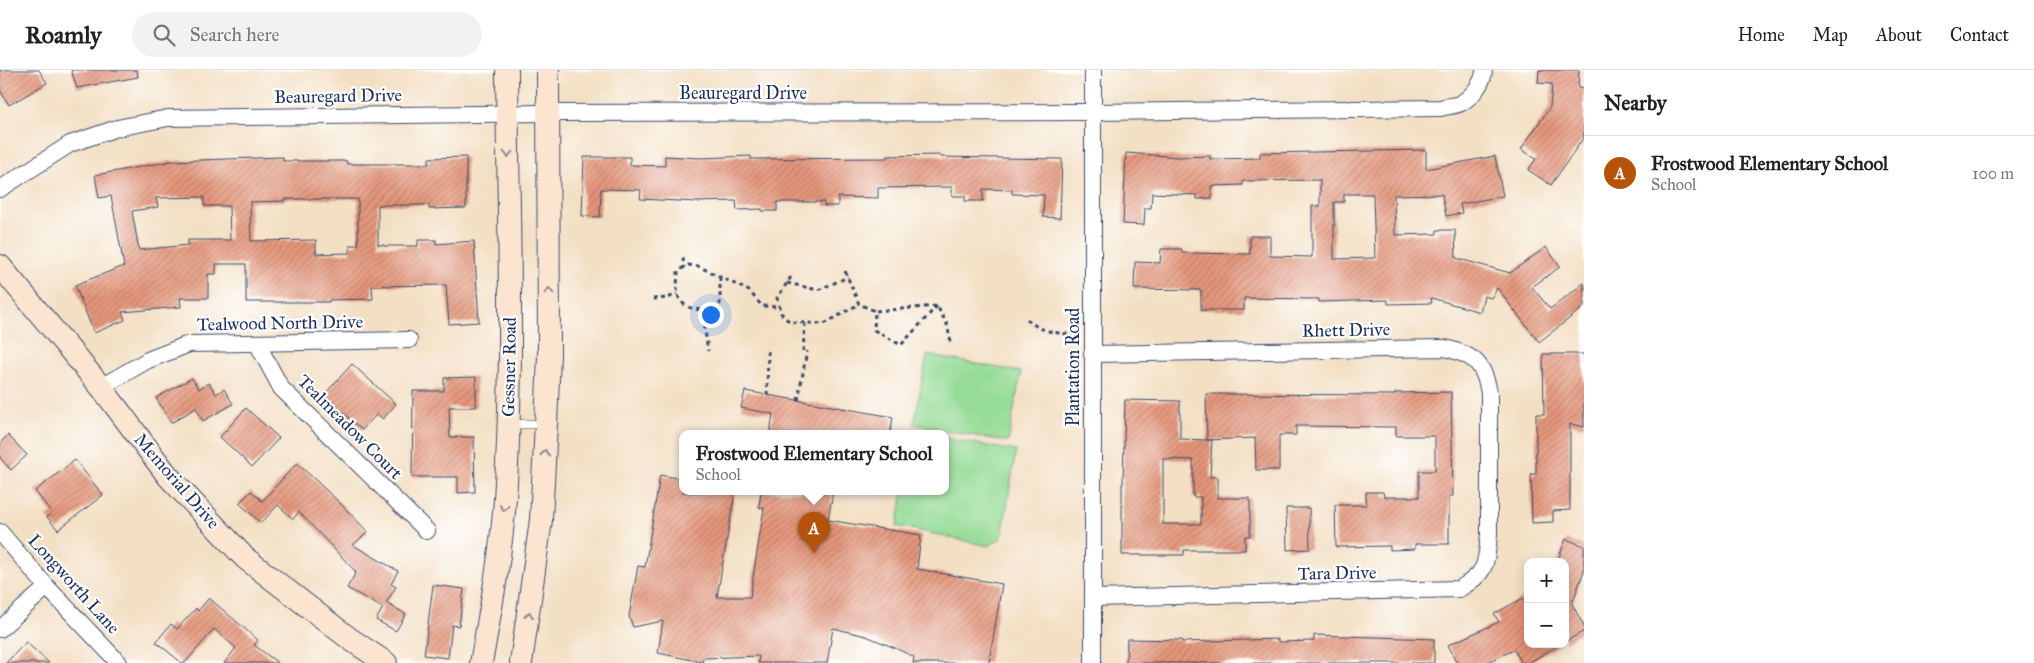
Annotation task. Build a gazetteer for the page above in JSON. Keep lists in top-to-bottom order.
{
  "streets": {
    "main road": ["Gessner Road", "Memorial Drive"],
    "street": [
      "Beauregard Drive",
      "Tealwood North Drive",
      "Rhett Drive",
      "Plantation Road",
      "Tealmeadow Court",
      "Tara Drive",
      "Longworth Lane"
    ]
  },
  "crossings": [
    ["Beauregard Drive", "Gessner Road"],
    ["Beauregard Drive", "Plantation Road"],
    ["Tealwood North Drive", "Tealmeadow Court"],
    ["Tealwood North Drive", "Memorial Drive"],
    ["Rhett Drive", "Plantation Road"],
    ["Rhett Drive", "Tara Drive"],
    ["Plantation Road", "Tara Drive"]
  ],
  "page": {
    "header": "Roamly",
    "search": "Search here",
    "nav": [
      "Home",
      "Map",
      "About",
      "Contact"
    ],
    "heading": "Nearby",
    "list": [
      {
        "mark": "A",
        "name": "Frostwood Elementary School",
        "note": "School",
        "value": "100 m"
      }
    ],
    "popup": ["Frostwood Elementary School", "School"],
    "pins": "A",
    "map_buttons": ["+", "−"]
  }
}
